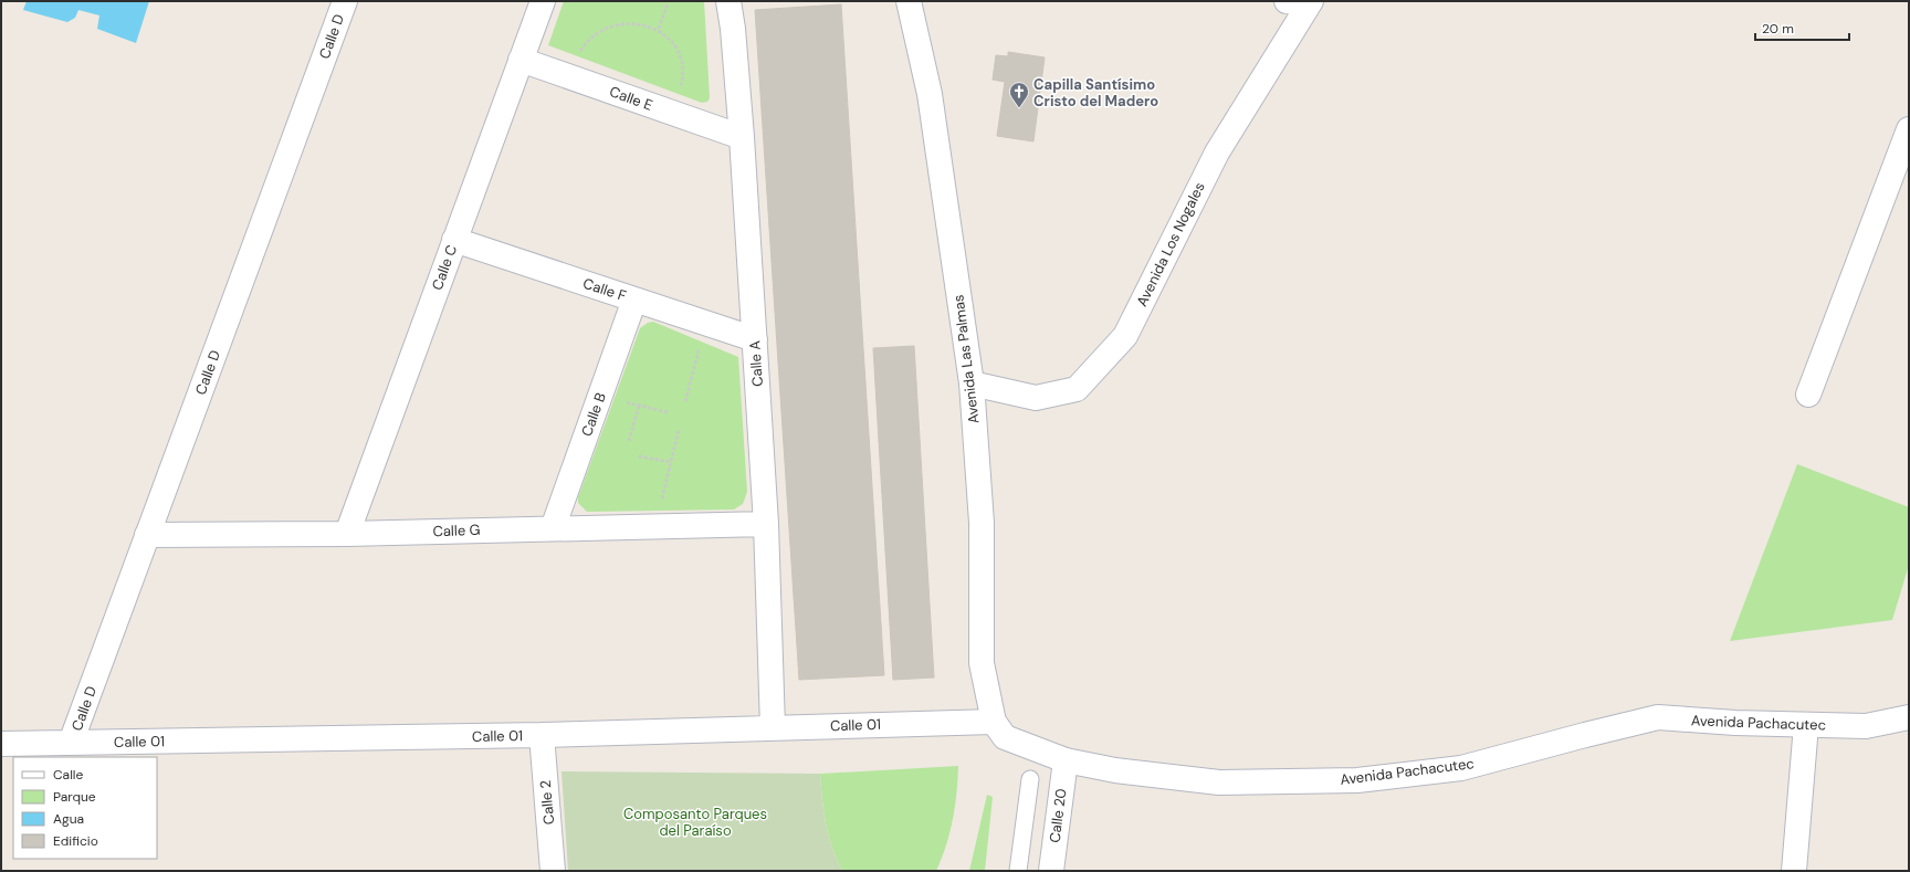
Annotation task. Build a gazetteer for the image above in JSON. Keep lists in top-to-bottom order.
{
  "streets": {
    "street": [
      "Calle D",
      "Calle E",
      "Avenida Los Nogales",
      "Calle C",
      "Calle F",
      "Avenida Las Palmas",
      "Calle A",
      "Calle B",
      "Calle G",
      "Avenida Pachacutec",
      "Calle 01",
      "Calle 2",
      "Calle 20"
    ]
  },
  "crossings": [
    ["Calle D", "Calle G"],
    ["Calle D", "Calle 01"],
    ["Calle E", "Calle C"],
    ["Calle E", "Calle A"],
    ["Avenida Los Nogales", "Avenida Las Palmas"],
    ["Calle C", "Calle F"],
    ["Calle C", "Calle G"],
    ["Calle F", "Calle A"],
    ["Calle F", "Calle B"],
    ["Avenida Las Palmas", "Avenida Pachacutec"],
    ["Avenida Las Palmas", "Calle 01"],
    ["Calle A", "Calle G"],
    ["Calle A", "Calle 01"],
    ["Calle B", "Calle G"],
    ["Avenida Pachacutec", "Calle 01"],
    ["Avenida Pachacutec", "Calle 20"],
    ["Calle 01", "Calle 2"]
  ],
  "parks": ["Composanto Parques del Paraíso"],
  "places": {
    "church": ["Capilla Santísimo Cristo del Madero"]
  },
  "legend": [
    "Calle",
    "Parque",
    "Agua",
    "Edificio"
  ],
  "scale_bar": "20 m"
}
